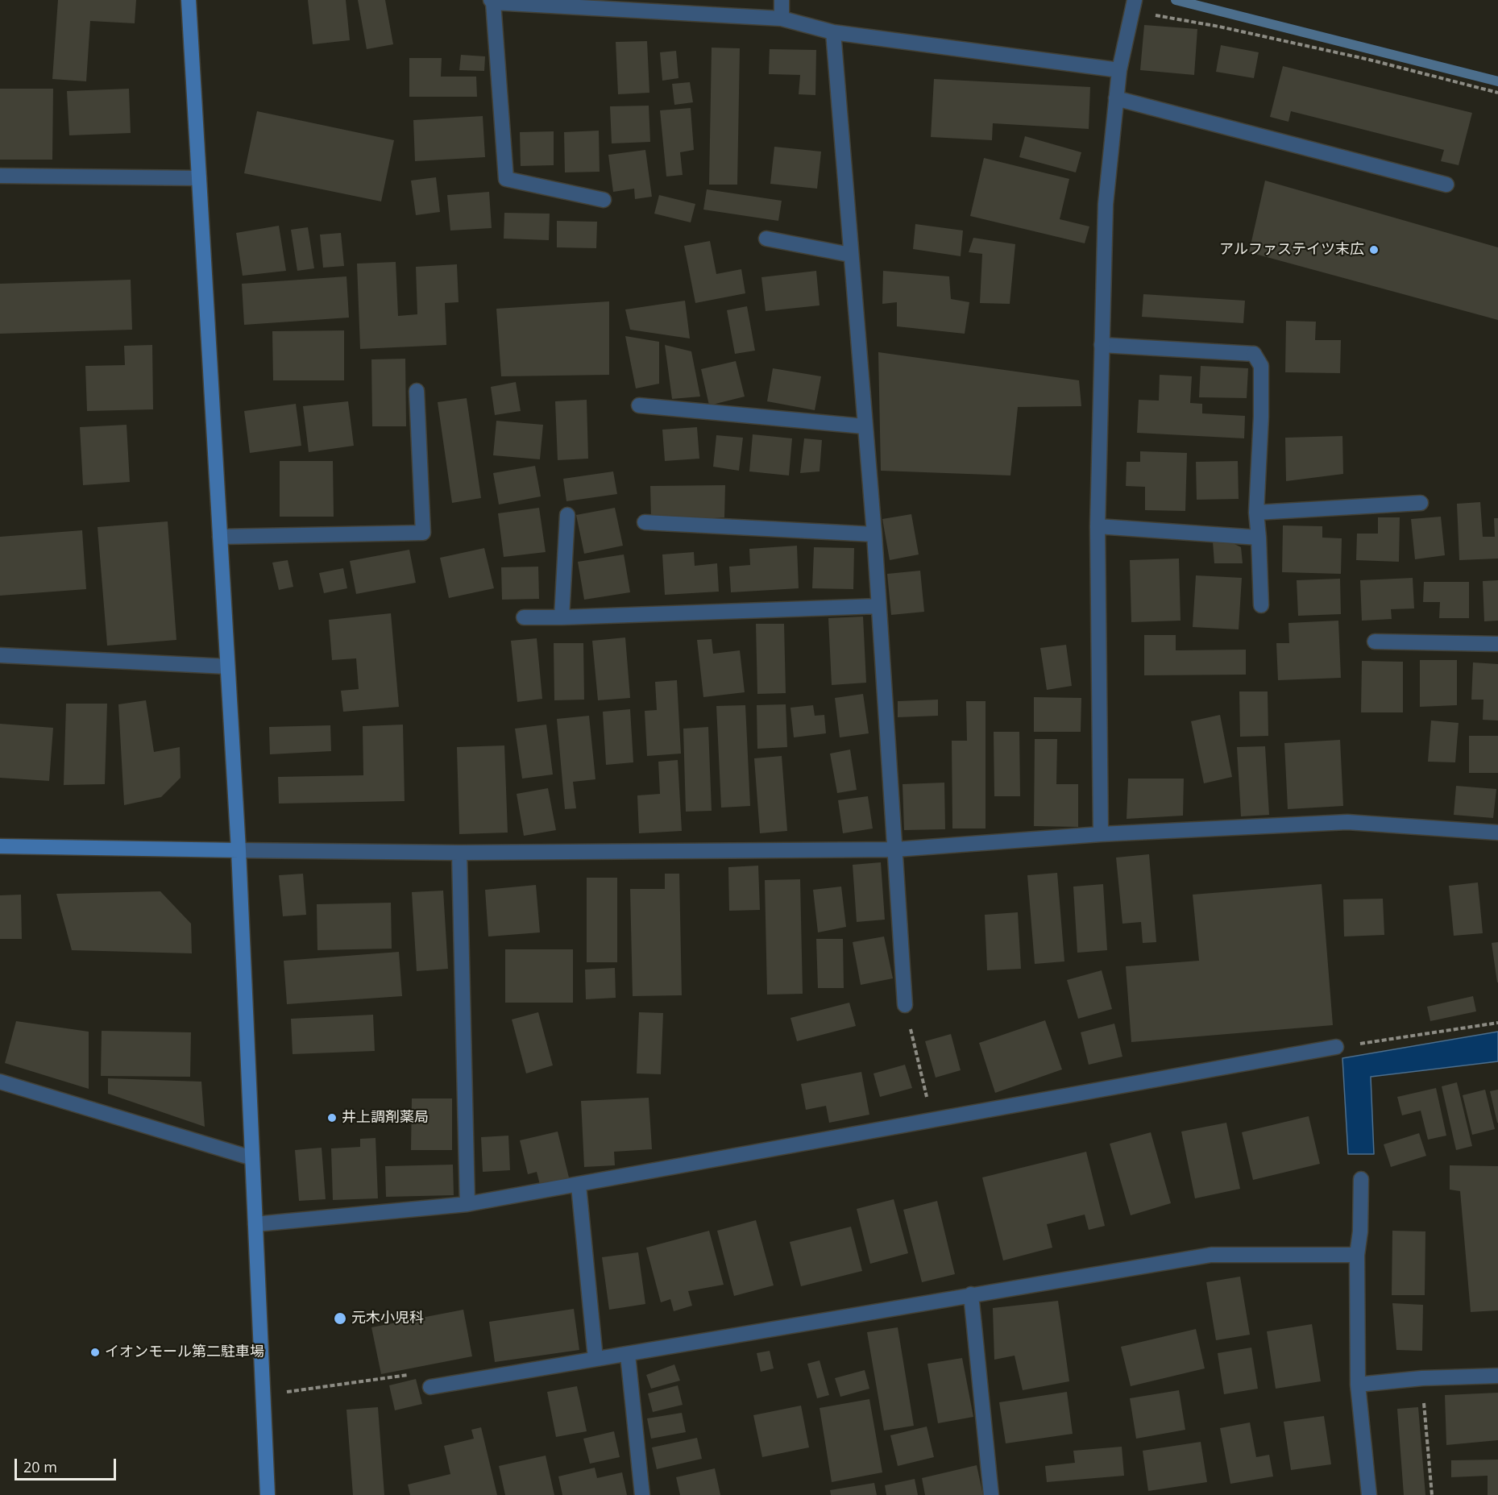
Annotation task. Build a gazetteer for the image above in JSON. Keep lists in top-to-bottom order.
{
  "places": [
    "アルファステイツ末広",
    "井上調剤薬局",
    "元木小児科",
    "イオンモール第二駐車場"
  ],
  "scale_bar": "20 m"
}
